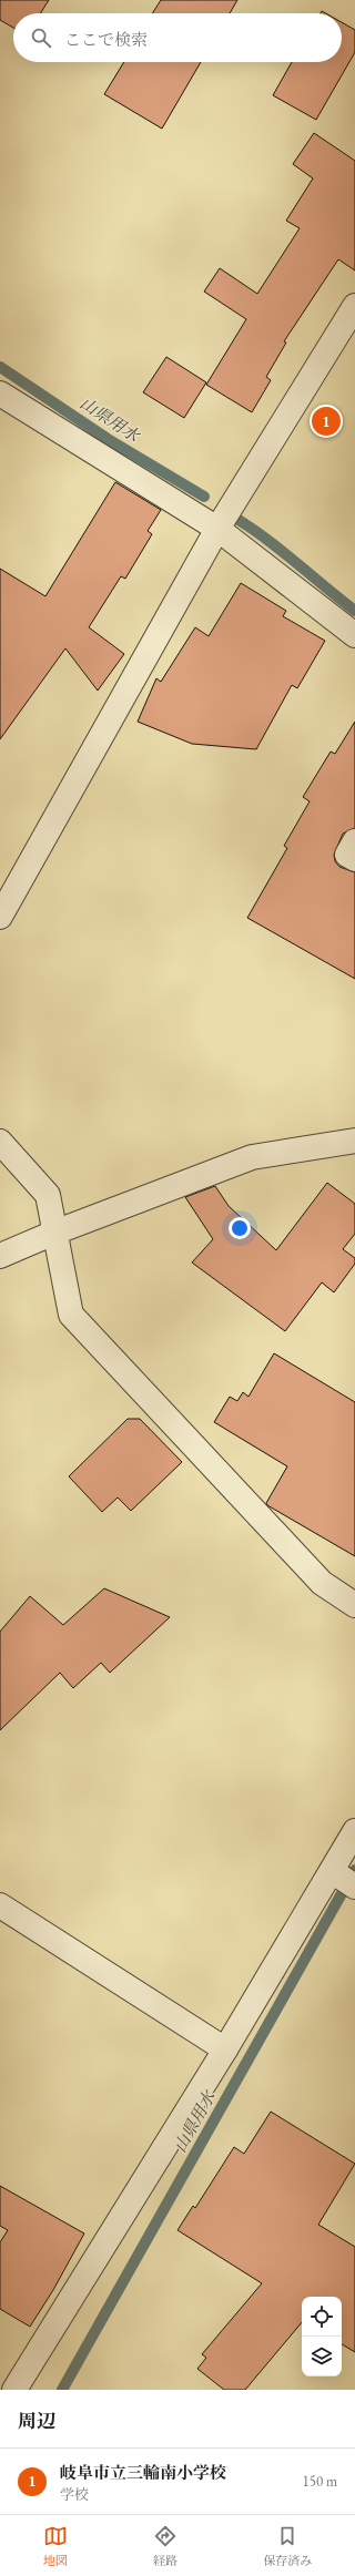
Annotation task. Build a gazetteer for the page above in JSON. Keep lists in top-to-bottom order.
{
  "water": ["山県用水"],
  "page": {
    "search": "ここで検索",
    "pins": "1",
    "heading": "周辺",
    "list": [
      {
        "mark": "1",
        "name": "岐阜市立三輪南小学校",
        "note": "学校",
        "value": "150 m"
      }
    ],
    "nav": ["地図", "経路", "保存済み"]
  }
}
